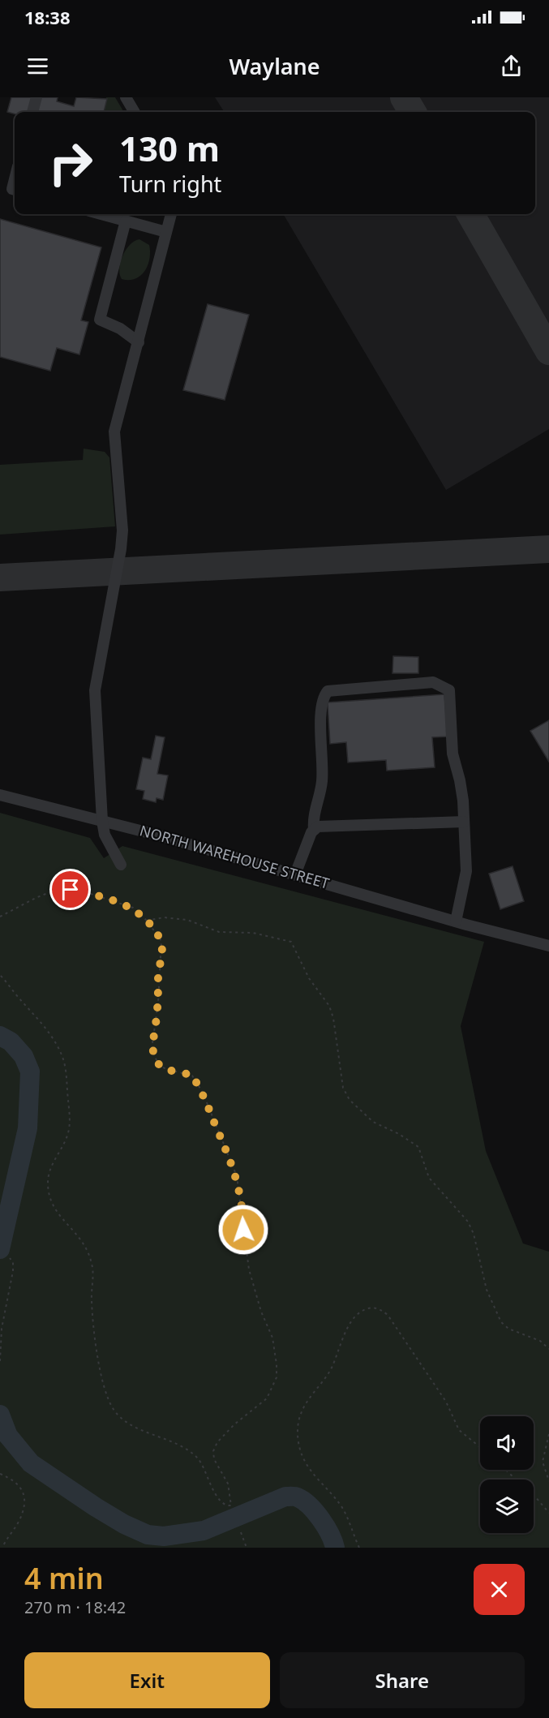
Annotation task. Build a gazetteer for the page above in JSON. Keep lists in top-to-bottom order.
{
  "streets": {
    "lane": ["NORTH WAREHOUSE STREET"]
  },
  "page": {
    "status": "18:38",
    "header": "Waylane",
    "turn": ["130 m", "Turn right"],
    "heading": ["4 min", "270 m · 18:42"],
    "buttons": ["Exit", "Share"]
  }
}
